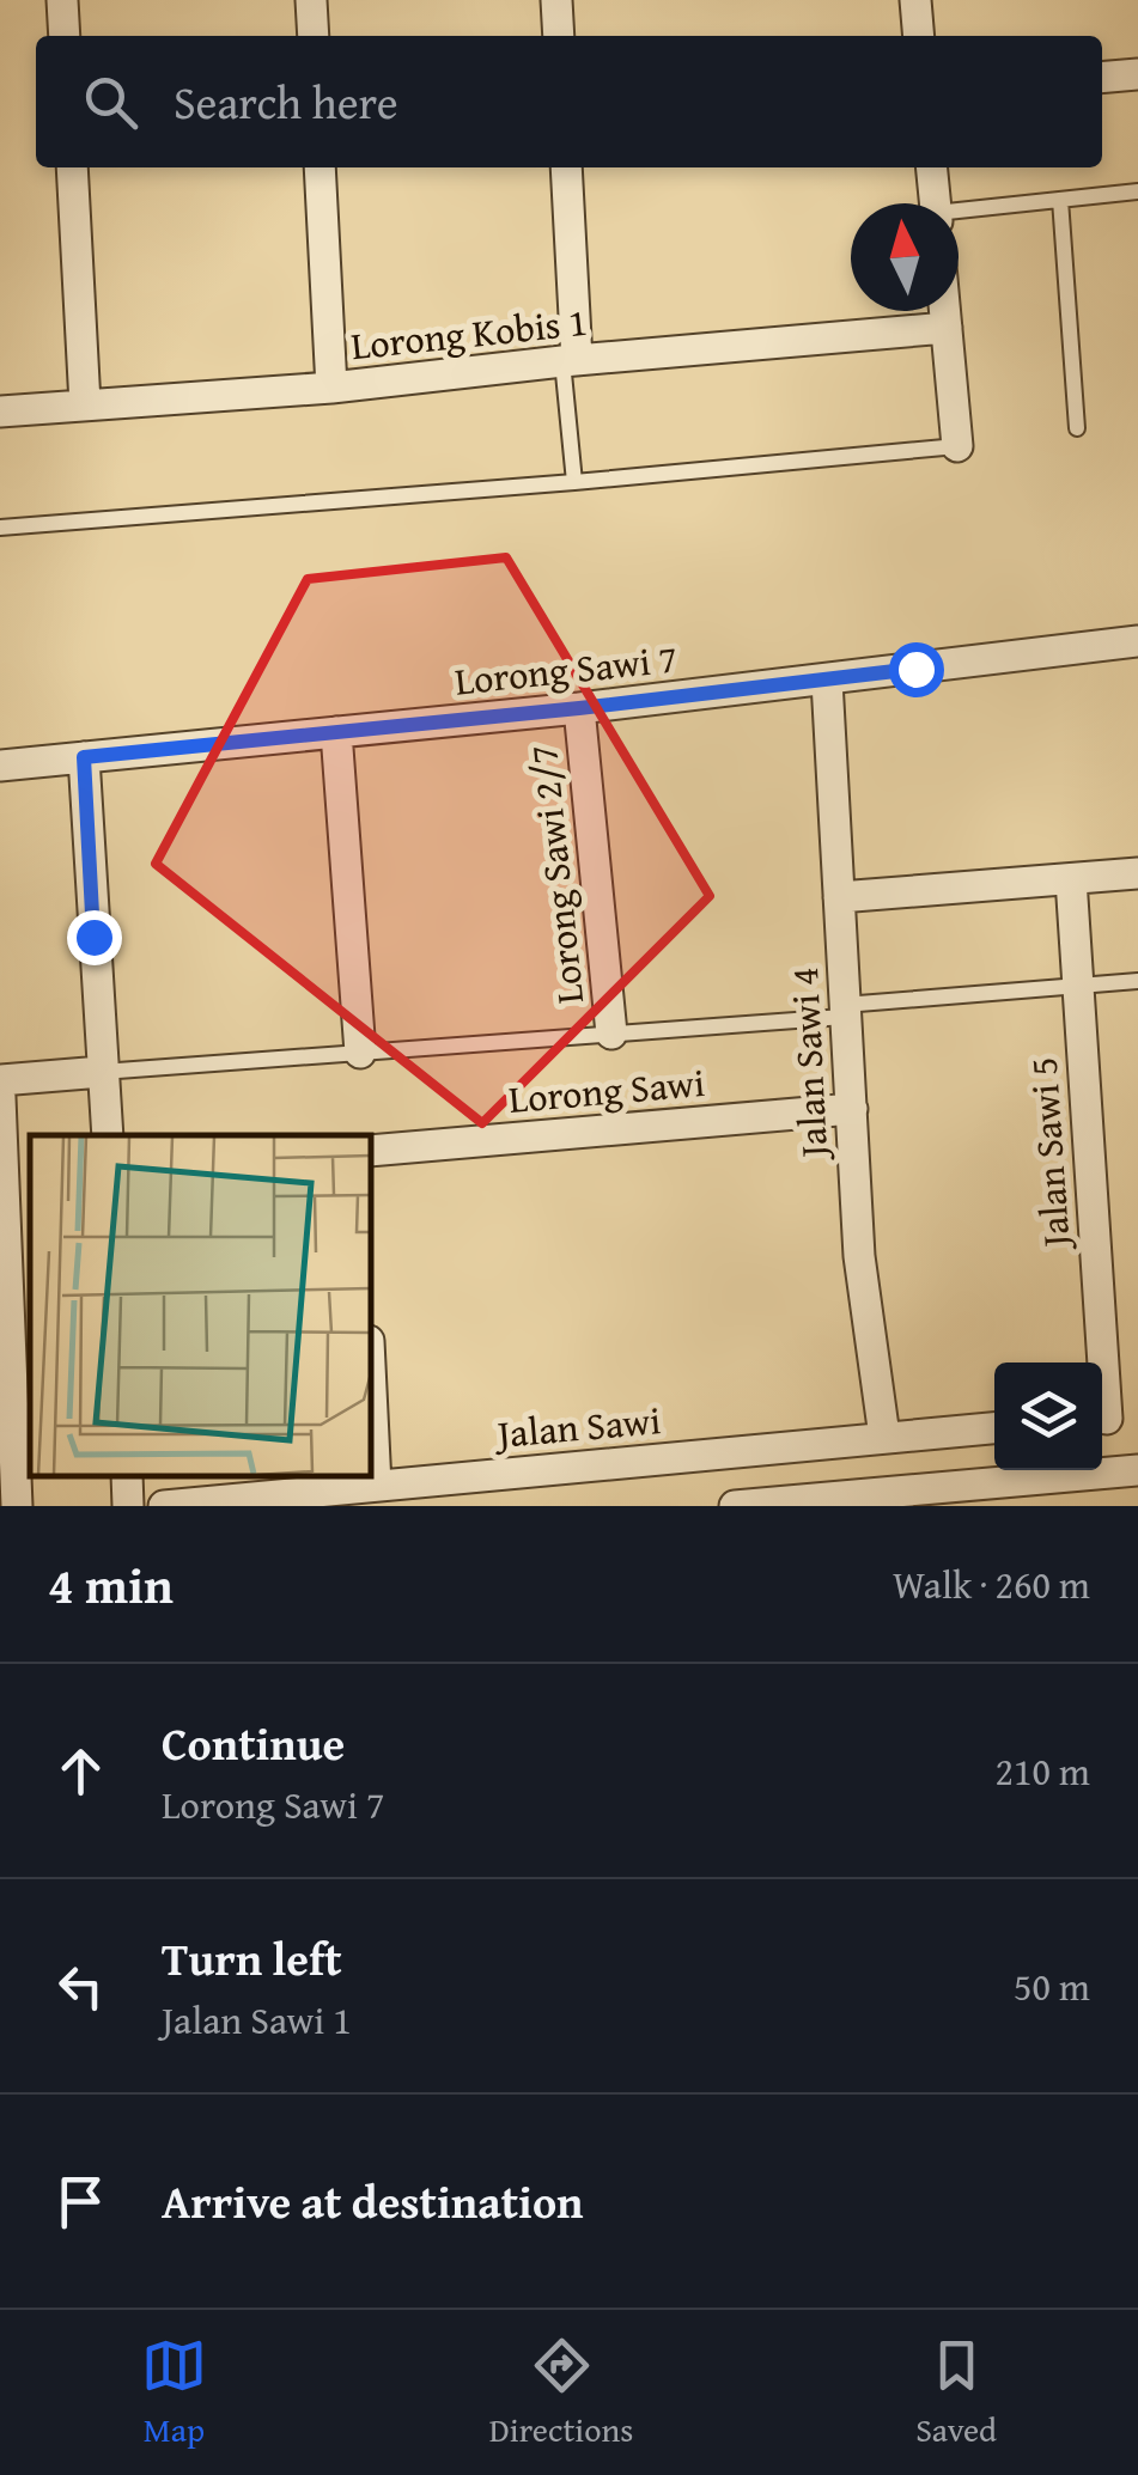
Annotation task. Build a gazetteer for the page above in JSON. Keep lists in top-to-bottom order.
{
  "streets": {
    "street": [
      "Lorong Kobis 1",
      "Lorong Sawi 7",
      "Lorong Sawi 2/7",
      "Jalan Sawi 4",
      "Lorong Sawi",
      "Jalan Sawi 5",
      "Jalan Sawi"
    ]
  },
  "crossings": [
    ["Lorong Sawi 7", "Lorong Sawi 2/7"],
    ["Lorong Sawi 7", "Jalan Sawi 4"],
    ["Jalan Sawi 4", "Lorong Sawi"],
    ["Jalan Sawi 4", "Jalan Sawi"]
  ],
  "north": "top",
  "page": {
    "search": "Search here",
    "heading": ["4 min", "Walk · 260 m"],
    "list": [
      ["Continue", "Lorong Sawi 7", "210 m"],
      ["Turn left", "Jalan Sawi 1", "50 m"],
      "Arrive at destination"
    ],
    "nav": ["Map", "Directions", "Saved"]
  }
}
